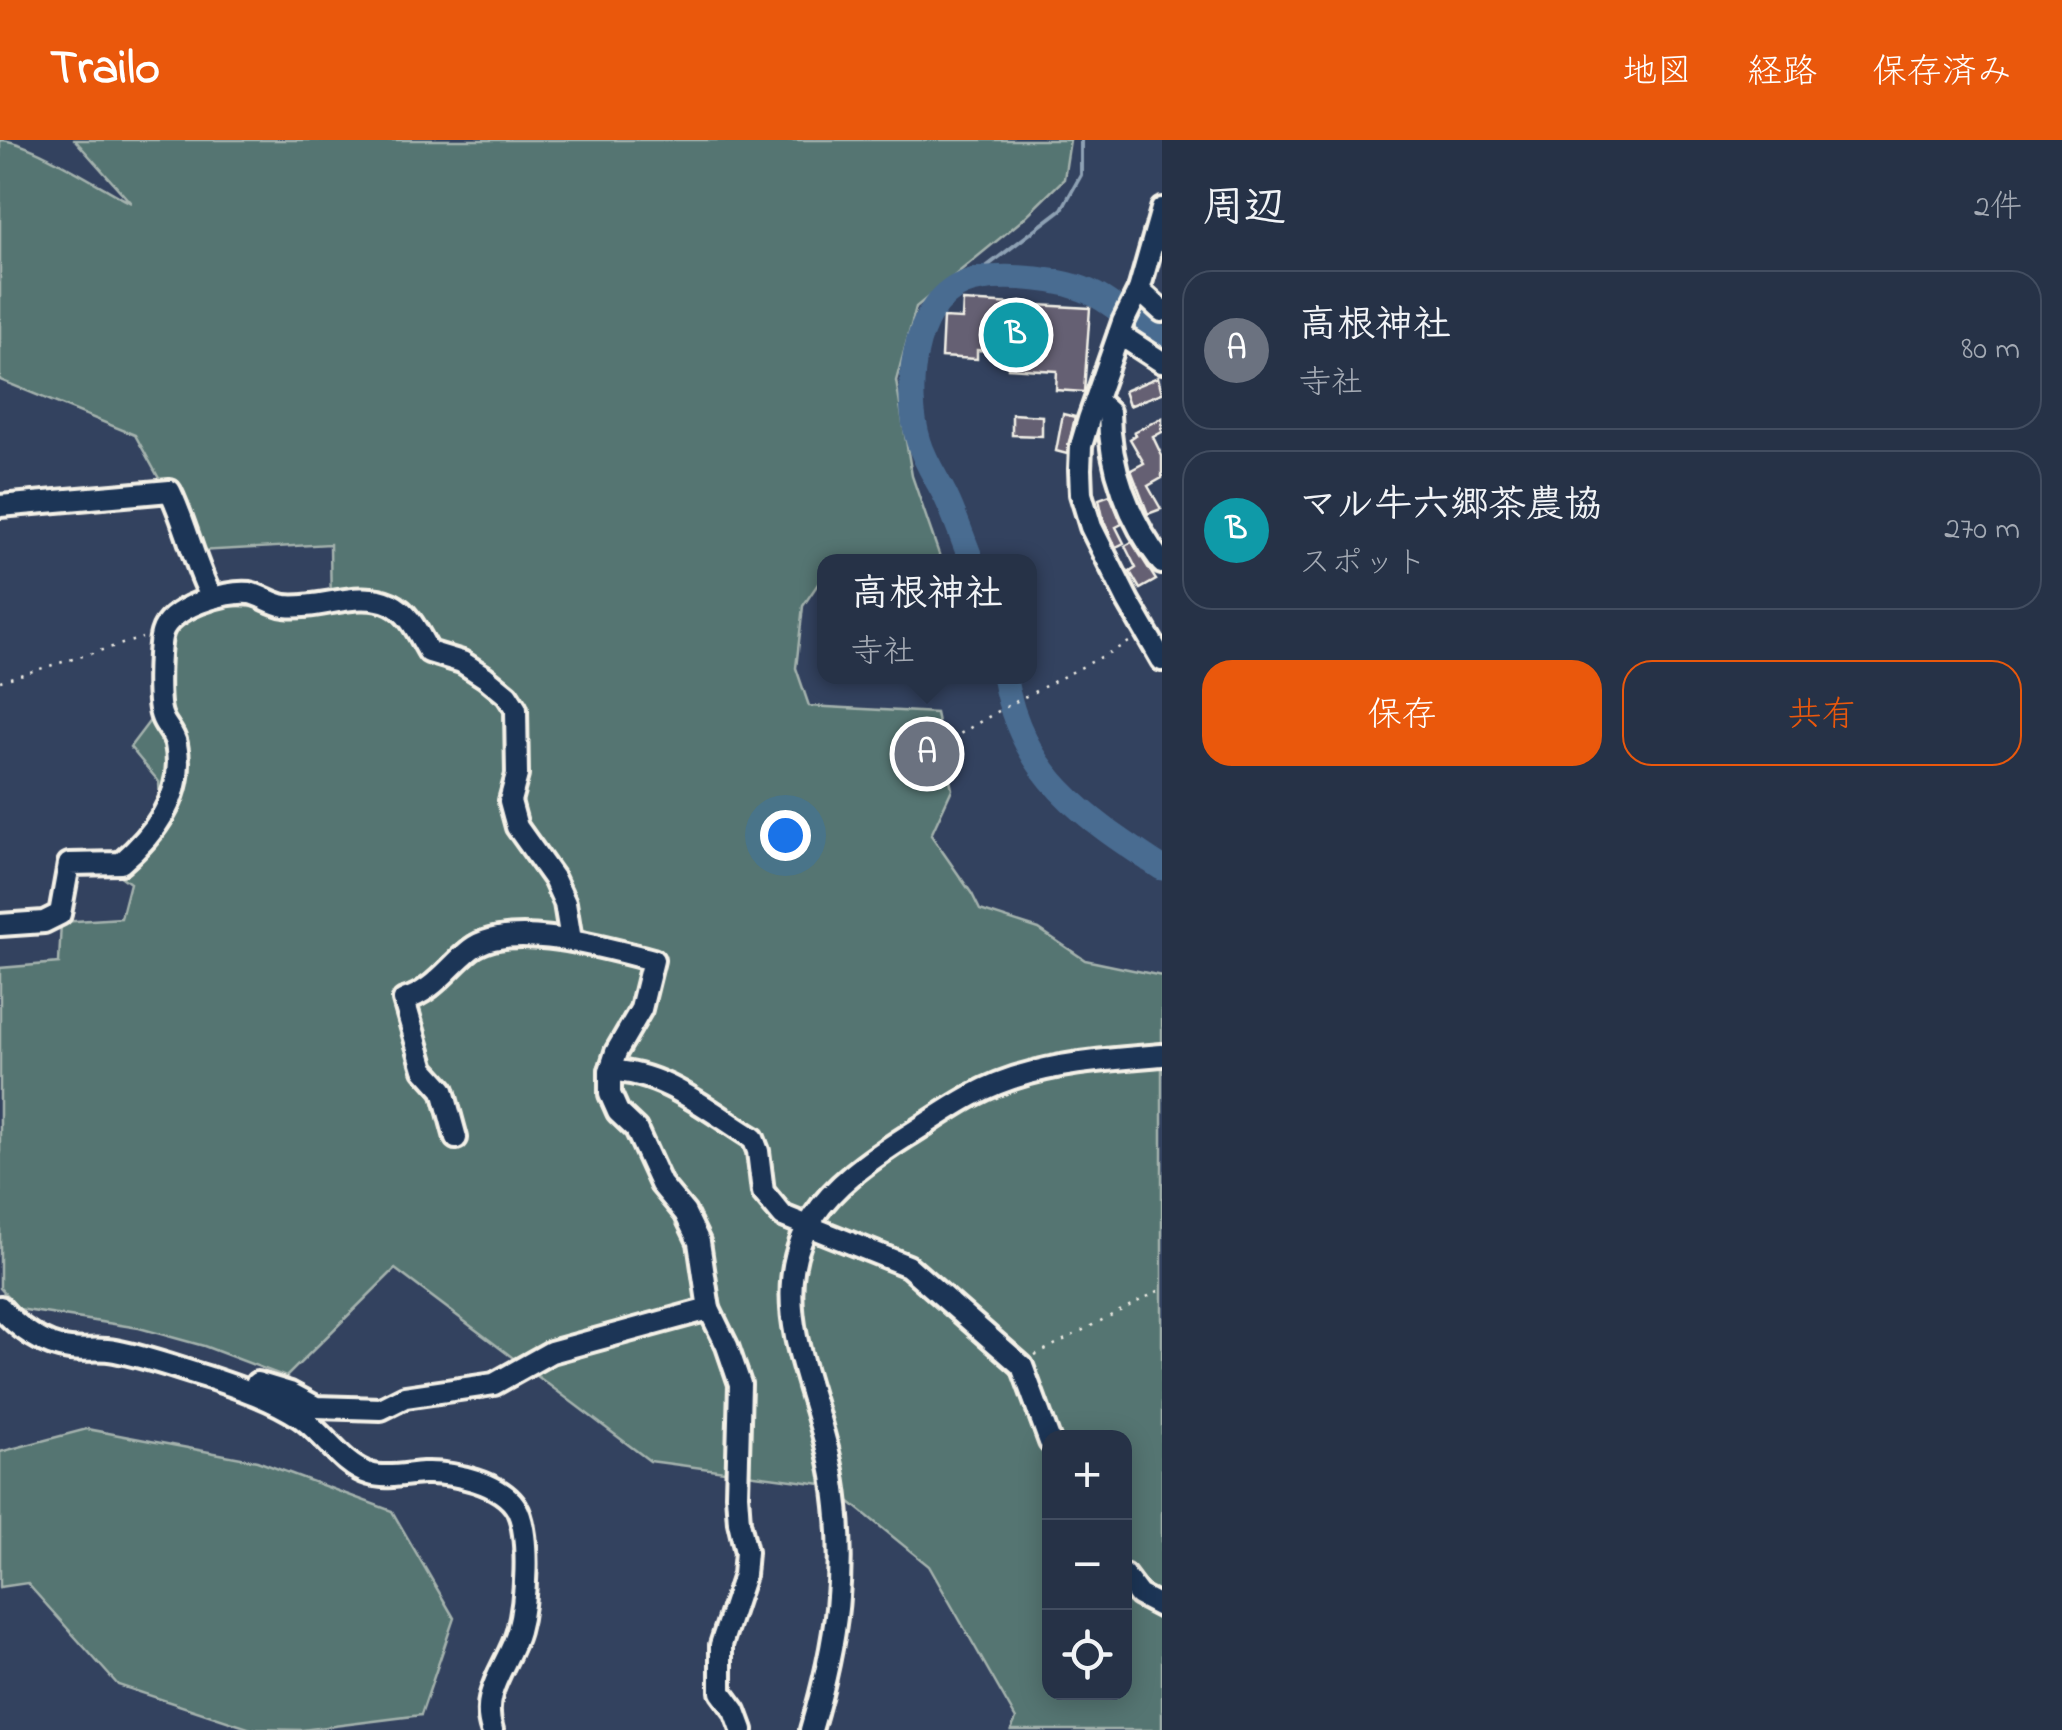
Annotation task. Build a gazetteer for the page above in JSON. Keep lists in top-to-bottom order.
{
  "page": {
    "header": "Trailo",
    "nav": ["地図", "経路", "保存済み"],
    "heading": ["周辺", "2件"],
    "list": [
      {
        "mark": "A",
        "name": "高根神社",
        "note": "寺社",
        "value": "80 m"
      },
      {
        "mark": "B",
        "name": "マル牛六郷茶農協",
        "note": "スポット",
        "value": "270 m"
      }
    ],
    "pins": ["B", "A"],
    "popup": ["高根神社", "寺社"],
    "buttons": ["保存", "共有"],
    "map_buttons": ["+", "−"]
  }
}
